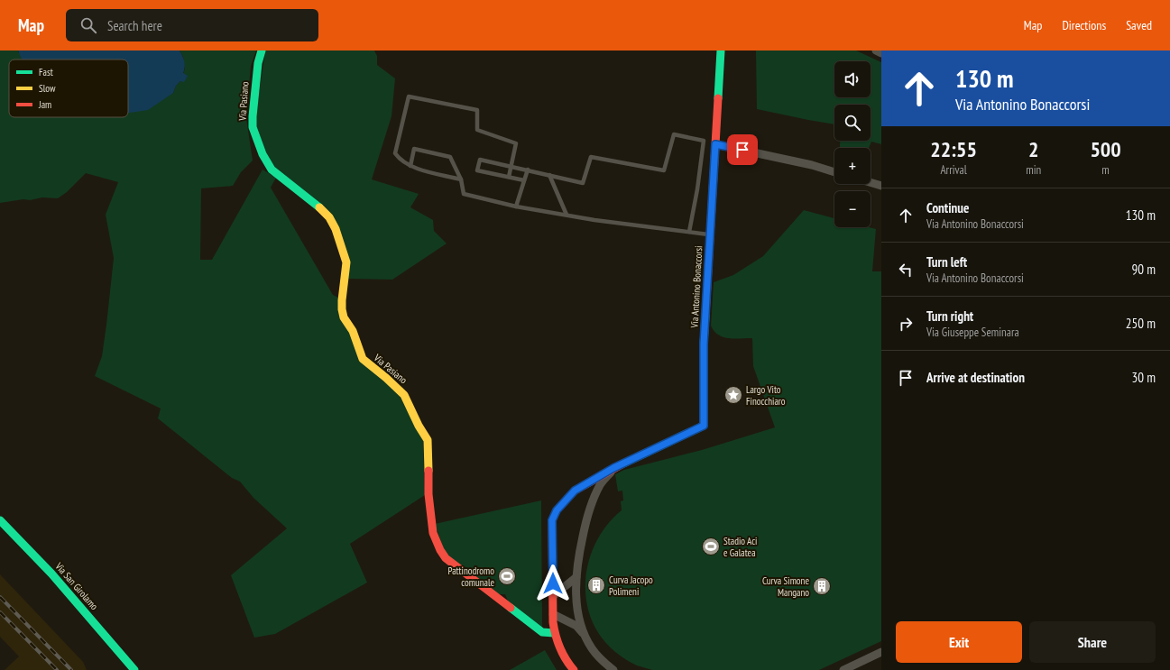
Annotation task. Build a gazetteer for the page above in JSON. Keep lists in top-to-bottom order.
{
  "streets": {
    "street": ["Via Pasiano", "Via Antonino Bonaccorsi", "Via San Girolamo"]
  },
  "places": {
    "place": ["Largo Vito Finocchiaro"],
    "sports": ["Stadio Aci e Galatea", "Pattinodromo comunale"],
    "building": ["Curva Jacopo Polimeni", "Curva Simone Mangano"]
  },
  "legend": ["Fast", "Slow", "Jam"],
  "page": {
    "header": "Map",
    "search": "Search here",
    "nav": ["Map", "Directions", "Saved"],
    "turn": ["130 m", "Via Antonino Bonaccorsi"],
    "map_buttons": ["+", "−"],
    "eta": [
      "22:55",
      "Arrival",
      "2",
      "min",
      "500",
      "m"
    ],
    "list": [
      {
        "name": "Continue",
        "note": "Via Antonino Bonaccorsi",
        "value": "130 m"
      },
      {
        "name": "Turn left",
        "note": "Via Antonino Bonaccorsi",
        "value": "90 m"
      },
      {
        "name": "Turn right",
        "note": "Via Giuseppe Seminara",
        "value": "250 m"
      },
      {
        "name": "Arrive at destination",
        "value": "30 m"
      }
    ],
    "buttons": ["Exit", "Share"]
  }
}
